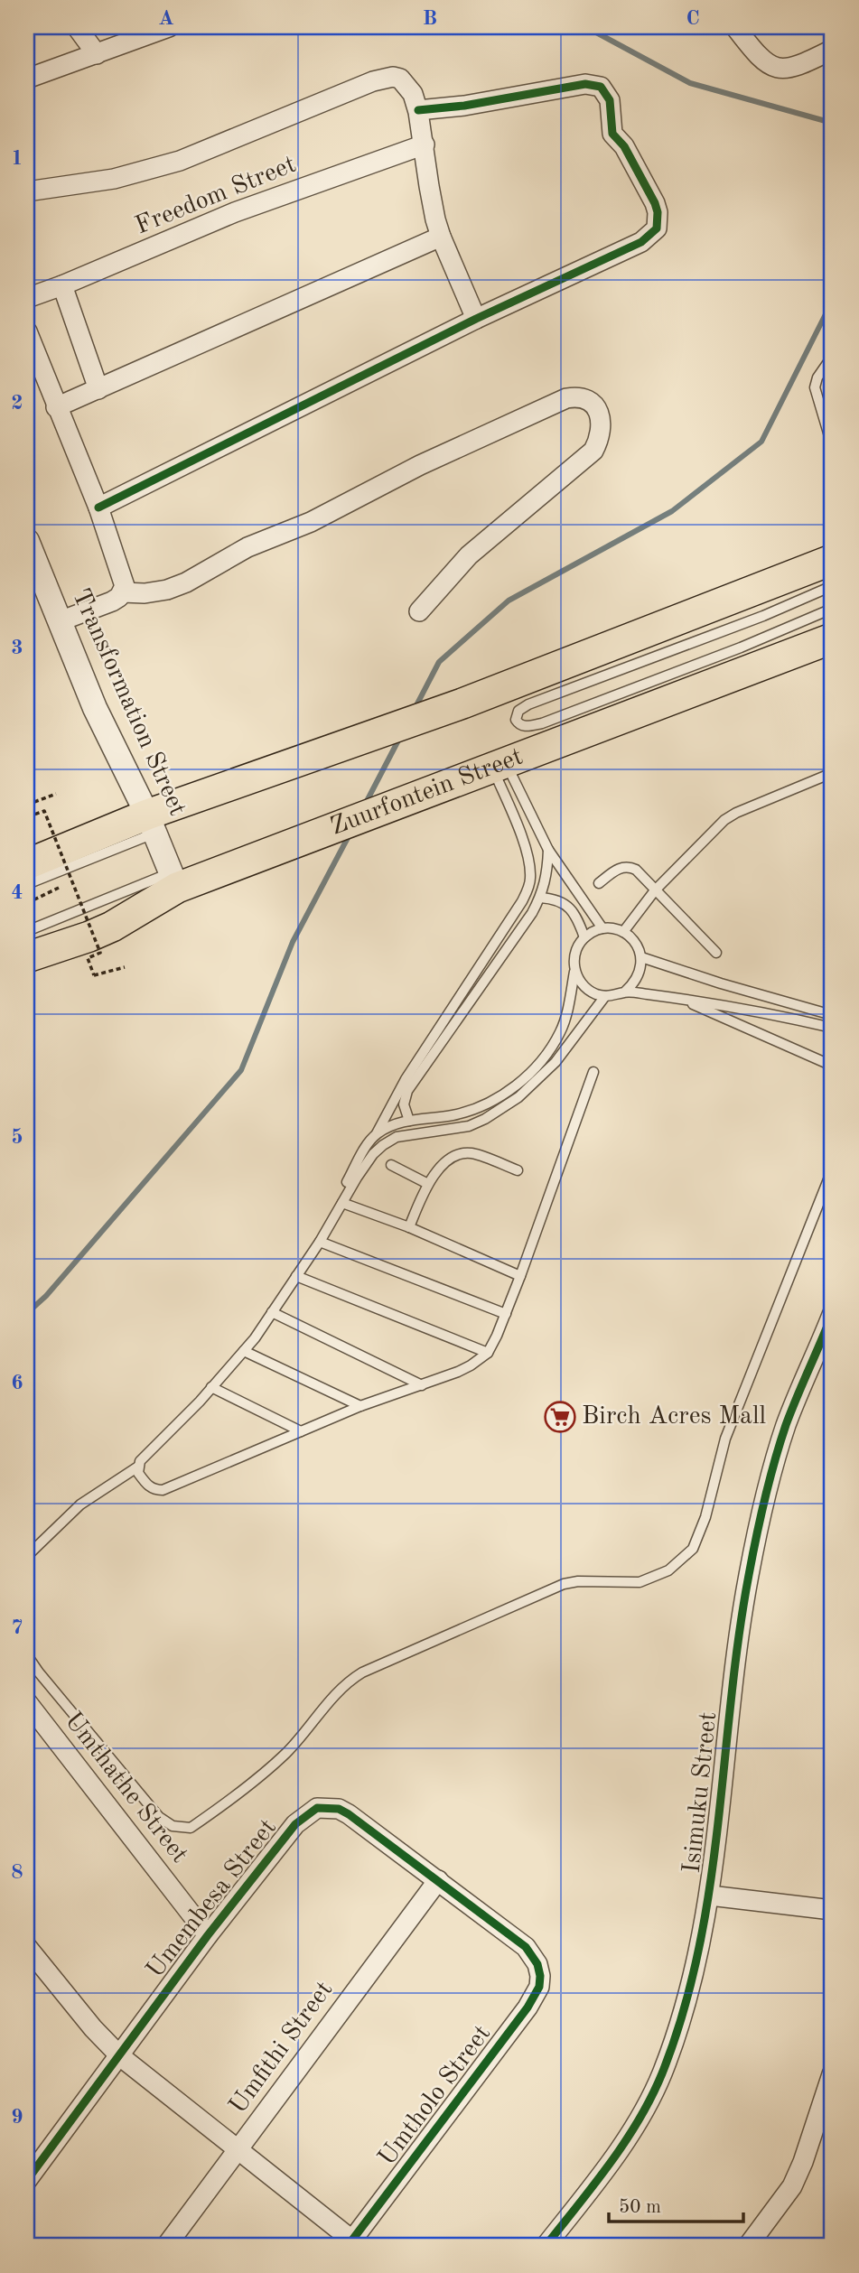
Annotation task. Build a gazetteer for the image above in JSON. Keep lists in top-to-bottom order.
{
  "streets": {
    "main road": ["Zuurfontein Street"],
    "street": [
      "Freedom Street",
      "Transformation Street",
      "Umthathe Street",
      "Isimuku Street",
      "Umembesa Street",
      "Umfithi Street",
      "Umtholo Street"
    ]
  },
  "crossings": [
    ["Transformation Street", "Zuurfontein Street"],
    ["Umthathe Street", "Umembesa Street"],
    ["Umembesa Street", "Umfithi Street"],
    ["Umembesa Street", "Umtholo Street"]
  ],
  "places": {
    "supermarket": ["Birch Acres Mall"]
  },
  "scale_bar": "50 m",
  "grid": {
    "columns": ["A", "B", "C"],
    "rows": [
      "1",
      "2",
      "3",
      "4",
      "5",
      "6",
      "7",
      "8",
      "9"
    ]
  }
}
